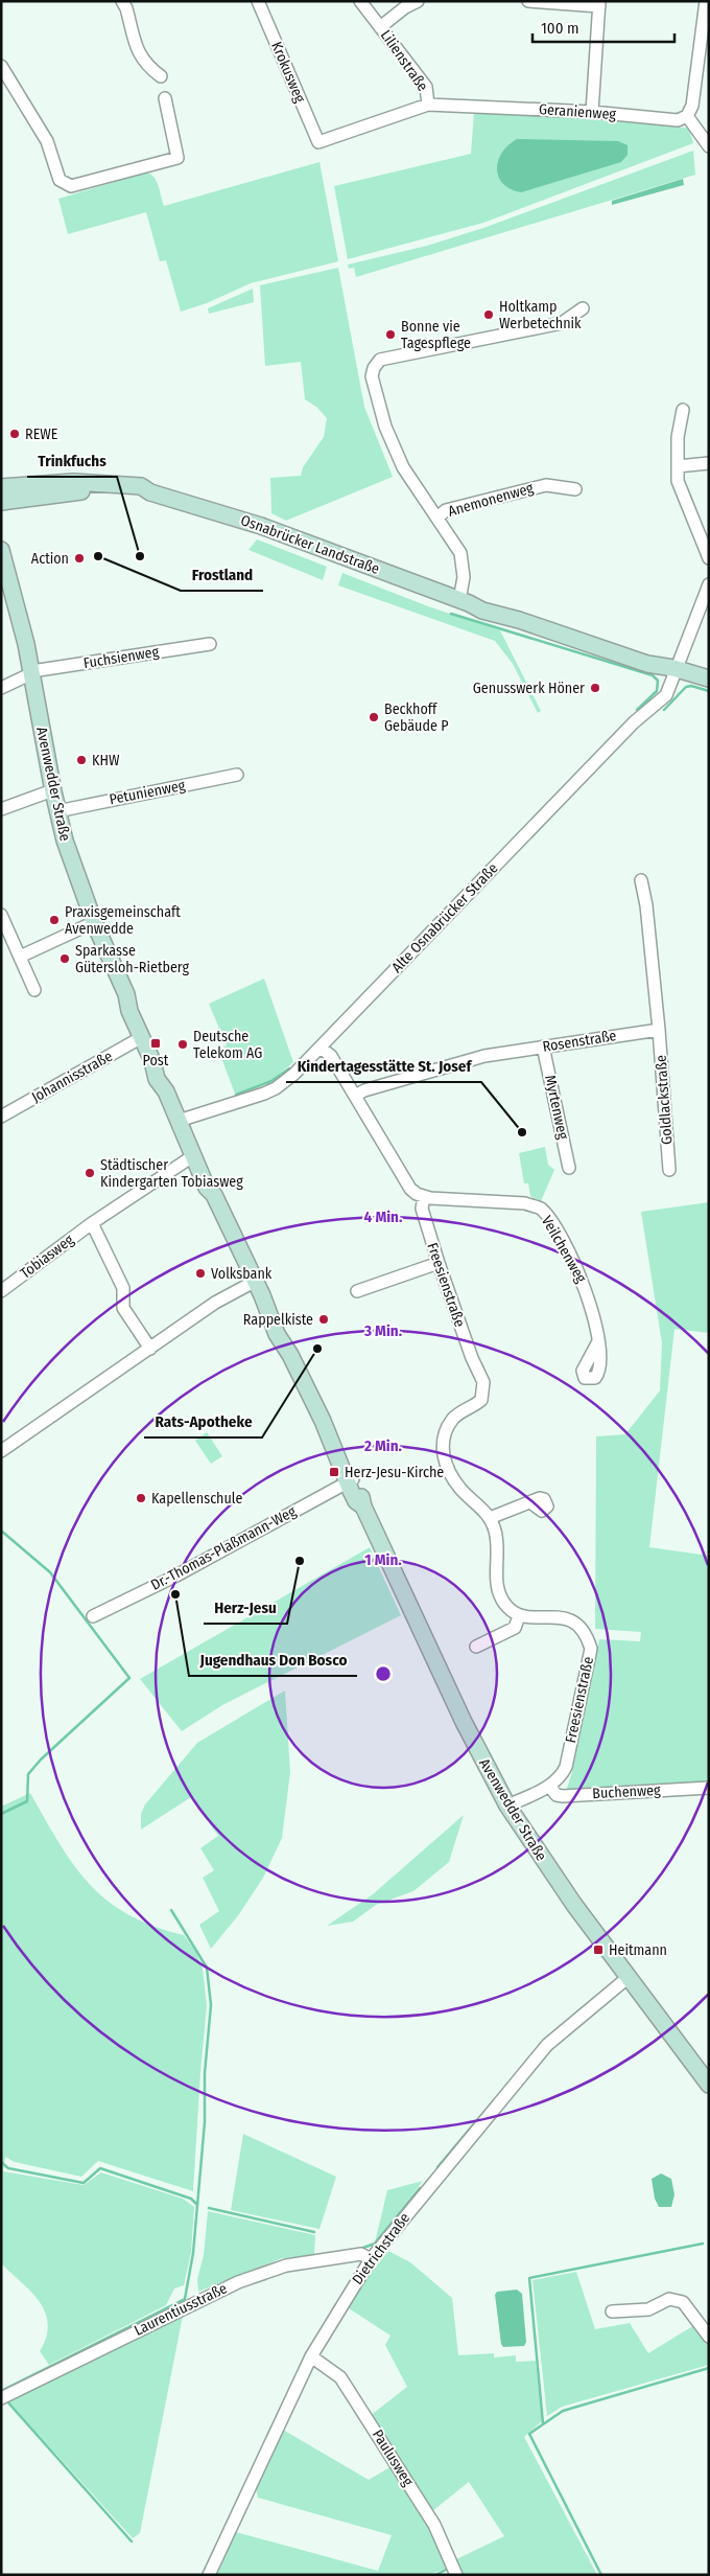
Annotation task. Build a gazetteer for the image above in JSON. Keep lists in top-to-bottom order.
{
  "streets": {
    "main road": ["Osnabrücker Landstraße", "Avenwedder Straße"],
    "street": [
      "Lilienstraße",
      "Krokusweg",
      "Geranienweg",
      "Anemonenweg",
      "Fuchsienweg",
      "Petunienweg",
      "Alte Osnabrücker Straße",
      "Rosenstraße",
      "Johannisstraße",
      "Goldlackstraße",
      "Myrtenweg",
      "Veilchenweg",
      "Tobiasweg",
      "Freesienstraße",
      "Dr.-Thomas-Plaßmann-Weg",
      "Buchenweg",
      "Dietrichstraße",
      "Laurentiusstraße",
      "Paulusweg"
    ]
  },
  "crossings": [
    ["Lilienstraße", "Krokusweg"],
    ["Lilienstraße", "Geranienweg"],
    ["Anemonenweg", "Osnabrücker Landstraße"],
    ["Osnabrücker Landstraße", "Alte Osnabrücker Straße"],
    ["Fuchsienweg", "Avenwedder Straße"],
    ["Avenwedder Straße", "Petunienweg"],
    ["Avenwedder Straße", "Alte Osnabrücker Straße"],
    ["Avenwedder Straße", "Johannisstraße"],
    ["Avenwedder Straße", "Tobiasweg"],
    ["Avenwedder Straße", "Freesienstraße"],
    ["Avenwedder Straße", "Dr.-Thomas-Plaßmann-Weg"],
    ["Avenwedder Straße", "Dietrichstraße"],
    ["Rosenstraße", "Goldlackstraße"],
    ["Rosenstraße", "Myrtenweg"],
    ["Veilchenweg", "Freesienstraße"],
    ["Freesienstraße", "Buchenweg"],
    ["Dietrichstraße", "Laurentiusstraße"],
    ["Dietrichstraße", "Paulusweg"]
  ],
  "places": {
    "other": [
      "Holtkamp Werbetechnik",
      "Bonne vie Tagespflege",
      "REWE",
      "Frostland",
      "Trinkfuchs",
      "Action",
      "Genusswerk Höner",
      "Beckhoff Gebäude P",
      "KHW",
      "Praxisgemeinschaft Avenwedde",
      "Sparkasse Gütersloh-Rietberg",
      "Deutsche Telekom AG",
      "Kindertagesstätte St. Josef",
      "Städtischer Kindergarten Tobiasweg",
      "Volksbank",
      "Rappelkiste",
      "Rats-Apotheke",
      "Kapellenschule",
      "Herz-Jesu",
      "Jugendhaus Don Bosco"
    ],
    "transit": ["Post", "Herz-Jesu-Kirche", "Heitmann"]
  },
  "scale_bar": "100 m",
  "rings": [
    "4 Min.",
    "3 Min.",
    "2 Min.",
    "1 Min."
  ]
}
